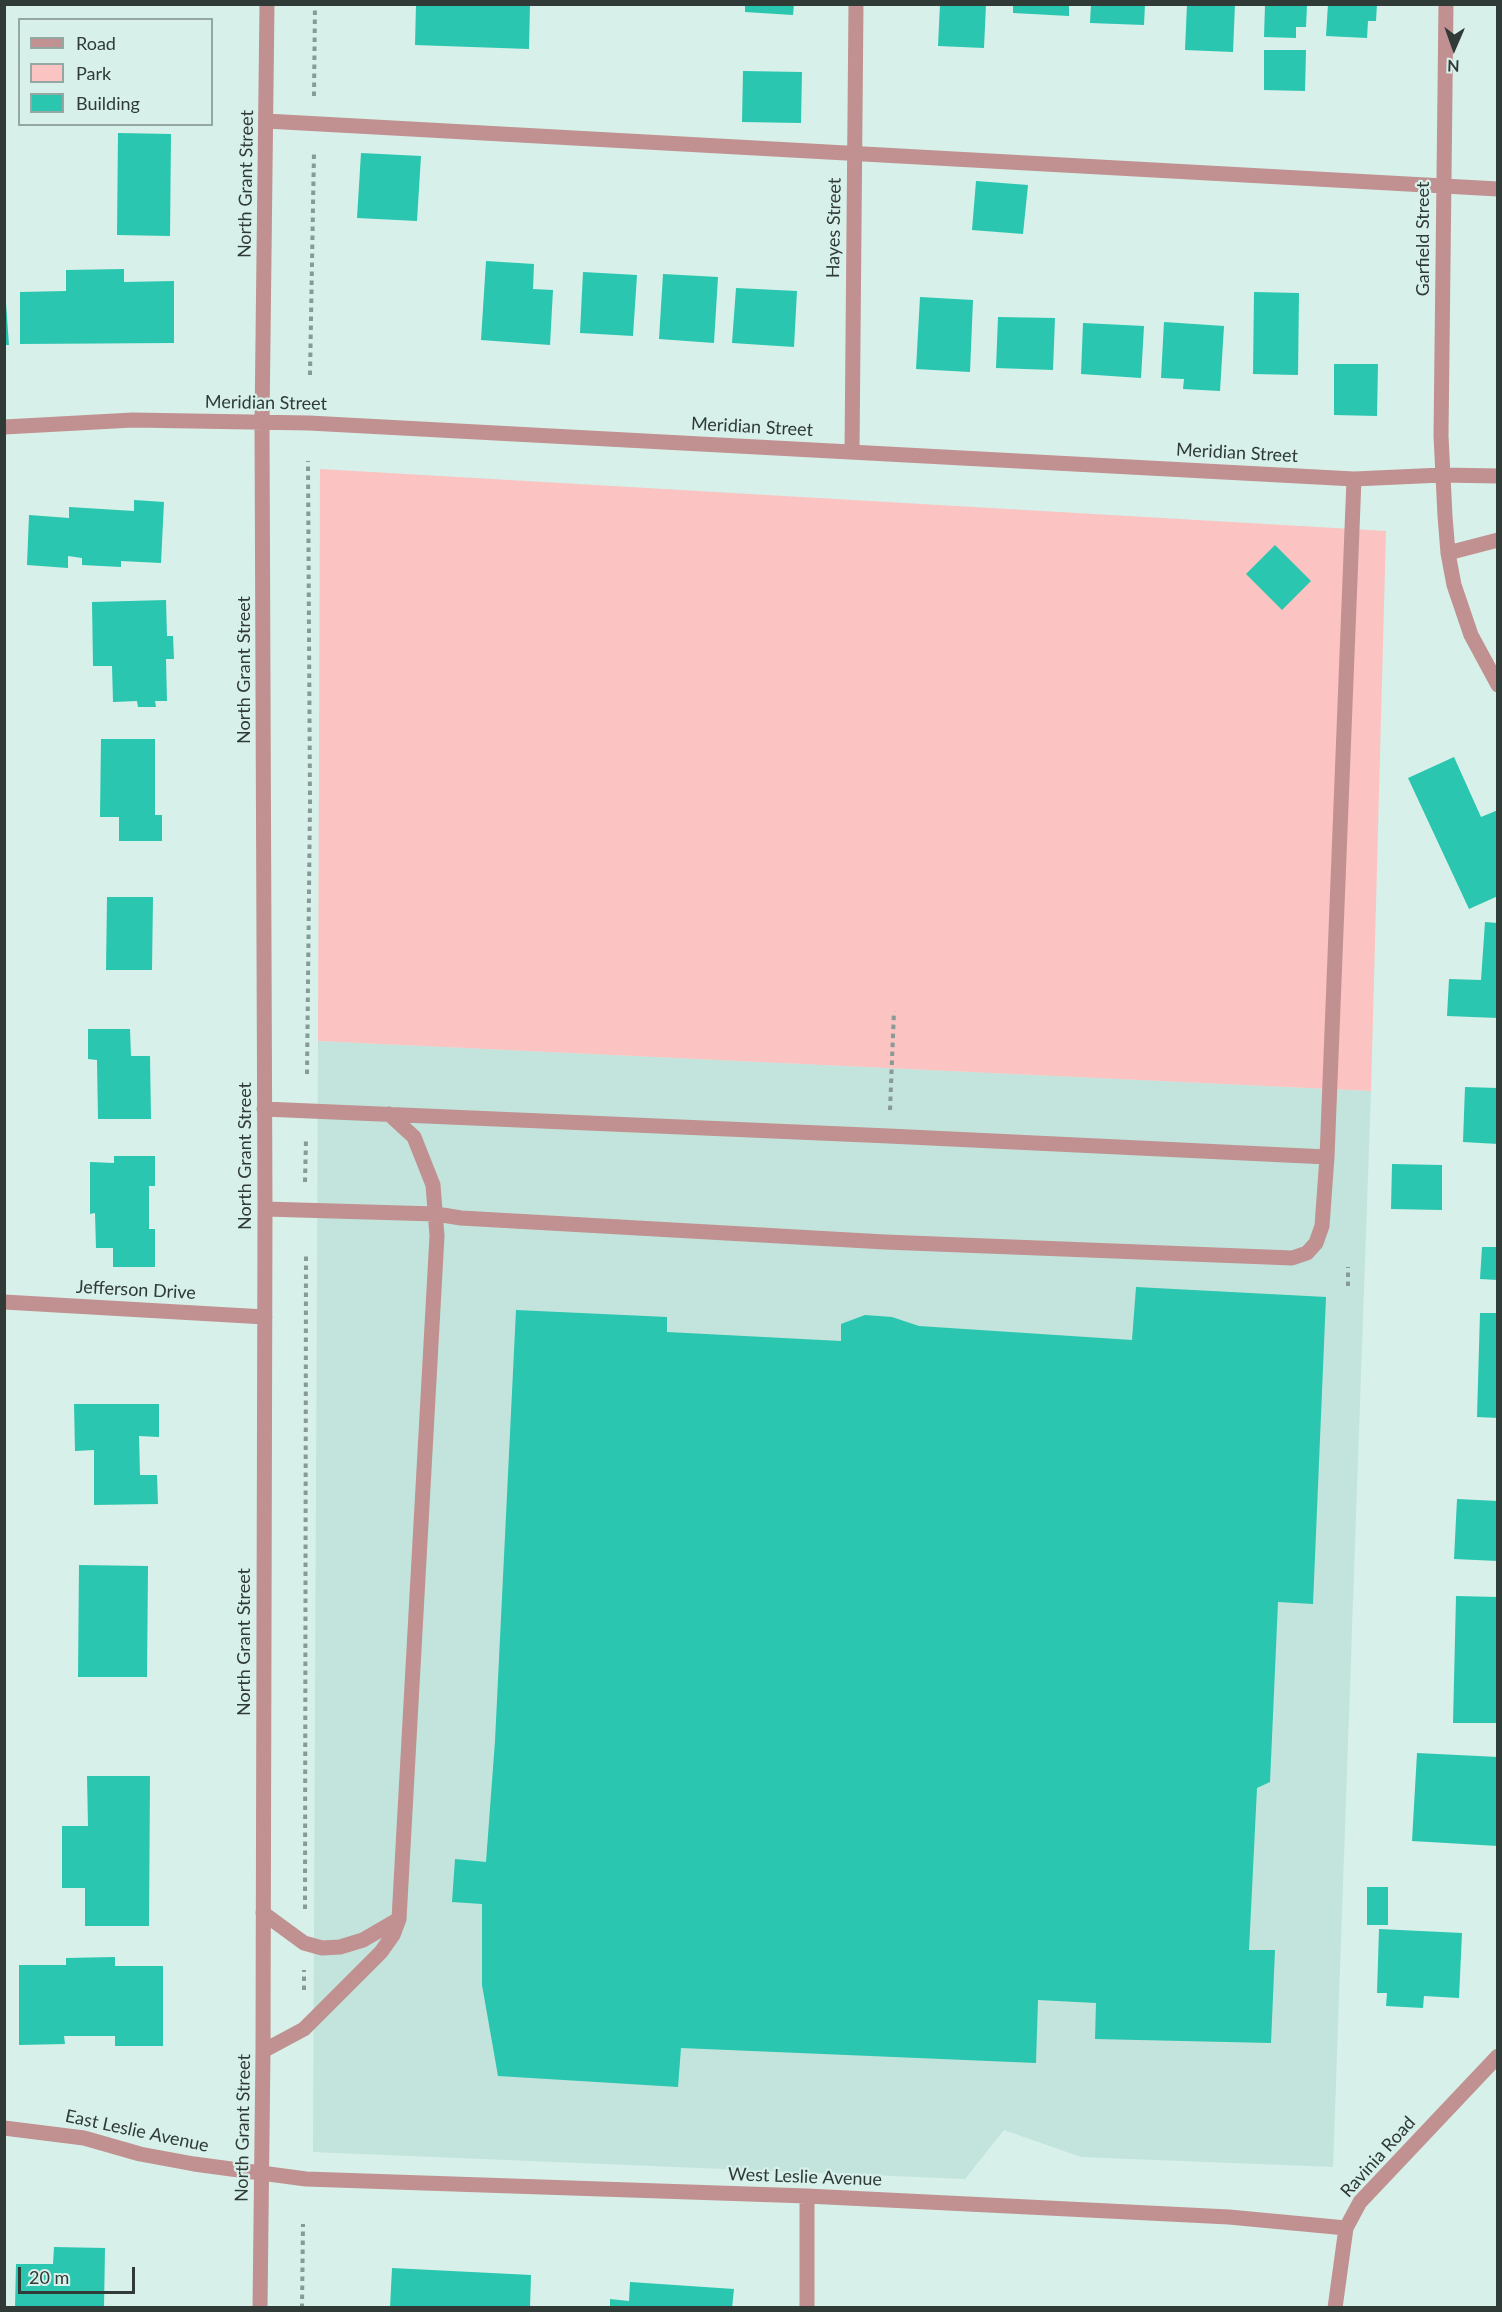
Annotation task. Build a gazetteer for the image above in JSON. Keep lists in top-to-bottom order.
{
  "streets": {
    "street": [
      "North Grant Street",
      "Hayes Street",
      "Garfield Street",
      "Meridian Street",
      "Jefferson Drive",
      "East Leslie Avenue",
      "Ravinia Road",
      "West Leslie Avenue"
    ]
  },
  "crossings": [
    ["North Grant Street", "Meridian Street"],
    ["North Grant Street", "Jefferson Drive"],
    ["North Grant Street", "East Leslie Avenue"],
    ["North Grant Street", "West Leslie Avenue"],
    ["Hayes Street", "Meridian Street"],
    ["Garfield Street", "Meridian Street"],
    ["East Leslie Avenue", "West Leslie Avenue"],
    ["Ravinia Road", "West Leslie Avenue"]
  ],
  "legend": ["Road", "Park", "Building"],
  "scale_bar": "20 m",
  "north": "bottom"
}
